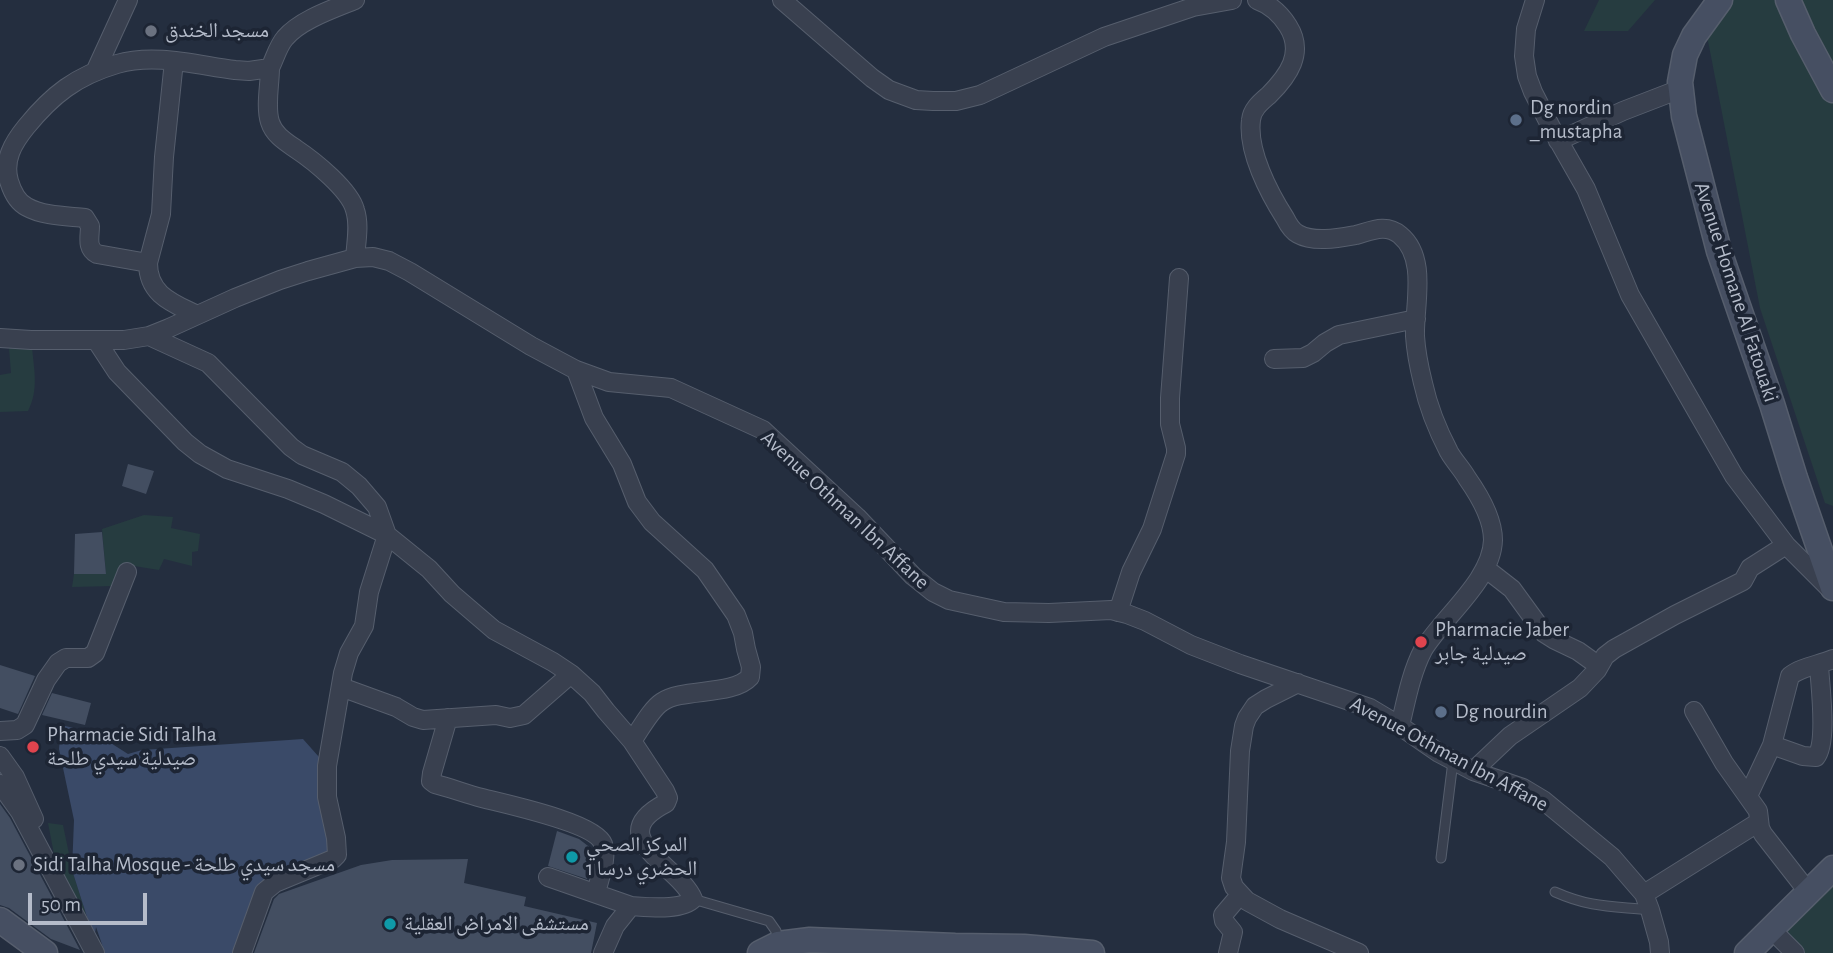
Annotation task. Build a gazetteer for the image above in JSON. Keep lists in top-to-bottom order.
{
  "streets": {
    "street": ["Avenue Homane Al Fatouaki", "Avenue Othman Ibn Affane"]
  },
  "places": [
    "مسجد الخندق",
    "Dg nordin _mustapha",
    "Pharmacie Jaber صيدلية جابر",
    "Dg nourdin",
    "Pharmacie Sidi Talha صيدلية سيدي طلحة",
    "المركز الصحي الحضري درسا 1",
    "Sidi Talha Mosque - مسجد سيدي طلحة",
    "مستشفى الامراض العقلية"
  ],
  "scale_bar": "50 m"
}
